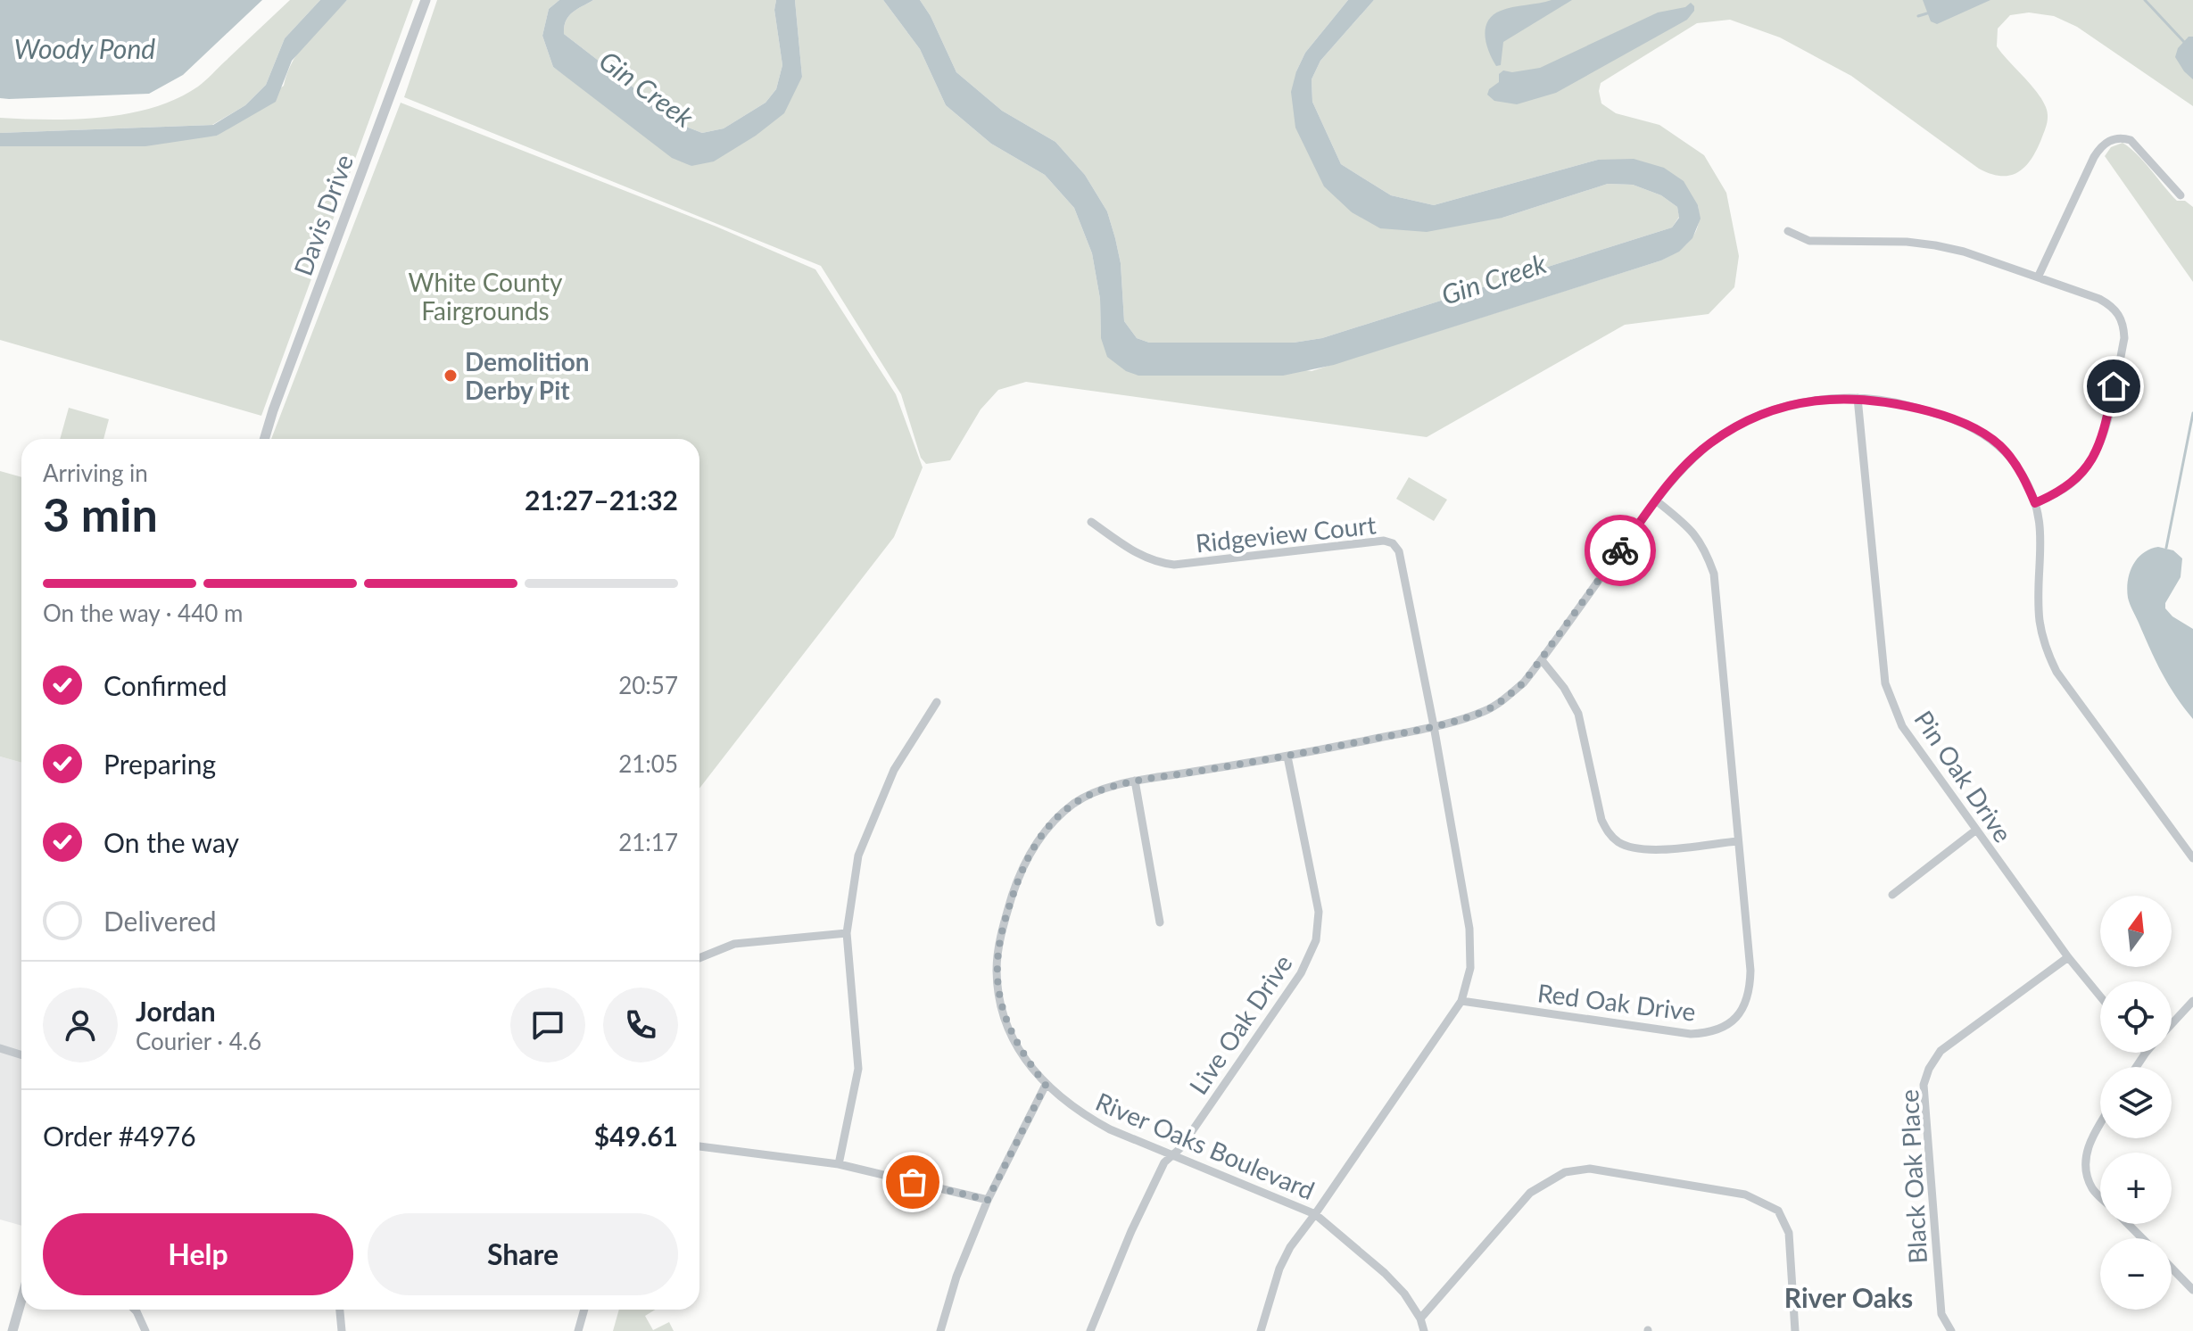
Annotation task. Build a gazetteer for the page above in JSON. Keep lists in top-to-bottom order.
{
  "streets": {
    "street": [
      "Davis Drive",
      "Ridgeview Court",
      "Pin Oak Drive",
      "Red Oak Drive",
      "Live Oak Drive",
      "River Oaks Boulevard",
      "Black Oak Place"
    ]
  },
  "crossings": [
    ["Ridgeview Court", "River Oaks Boulevard"],
    ["Pin Oak Drive", "River Oaks Boulevard"],
    ["Pin Oak Drive", "Black Oak Place"],
    ["Red Oak Drive", "River Oaks Boulevard"],
    ["Live Oak Drive", "River Oaks Boulevard"]
  ],
  "districts": ["River Oaks"],
  "water": ["Woody Pond", "Gin Creek"],
  "parks": ["White County Fairgrounds"],
  "places": ["Demolition Derby Pit"],
  "north": "top",
  "page": {
    "heading": ["3 min", "Arriving in", "21:27–21:32"],
    "panel": [
      "Jordan",
      "Courier · 4.6",
      "Order #4976",
      "$49.61"
    ],
    "bar": "On the way · 440 m",
    "list": [
      ["Confirmed", "20:57"],
      ["Preparing", "21:05"],
      ["On the way", "21:17"],
      "Delivered"
    ],
    "map_buttons": ["+", "−"],
    "buttons": ["Help", "Share"]
  }
}
